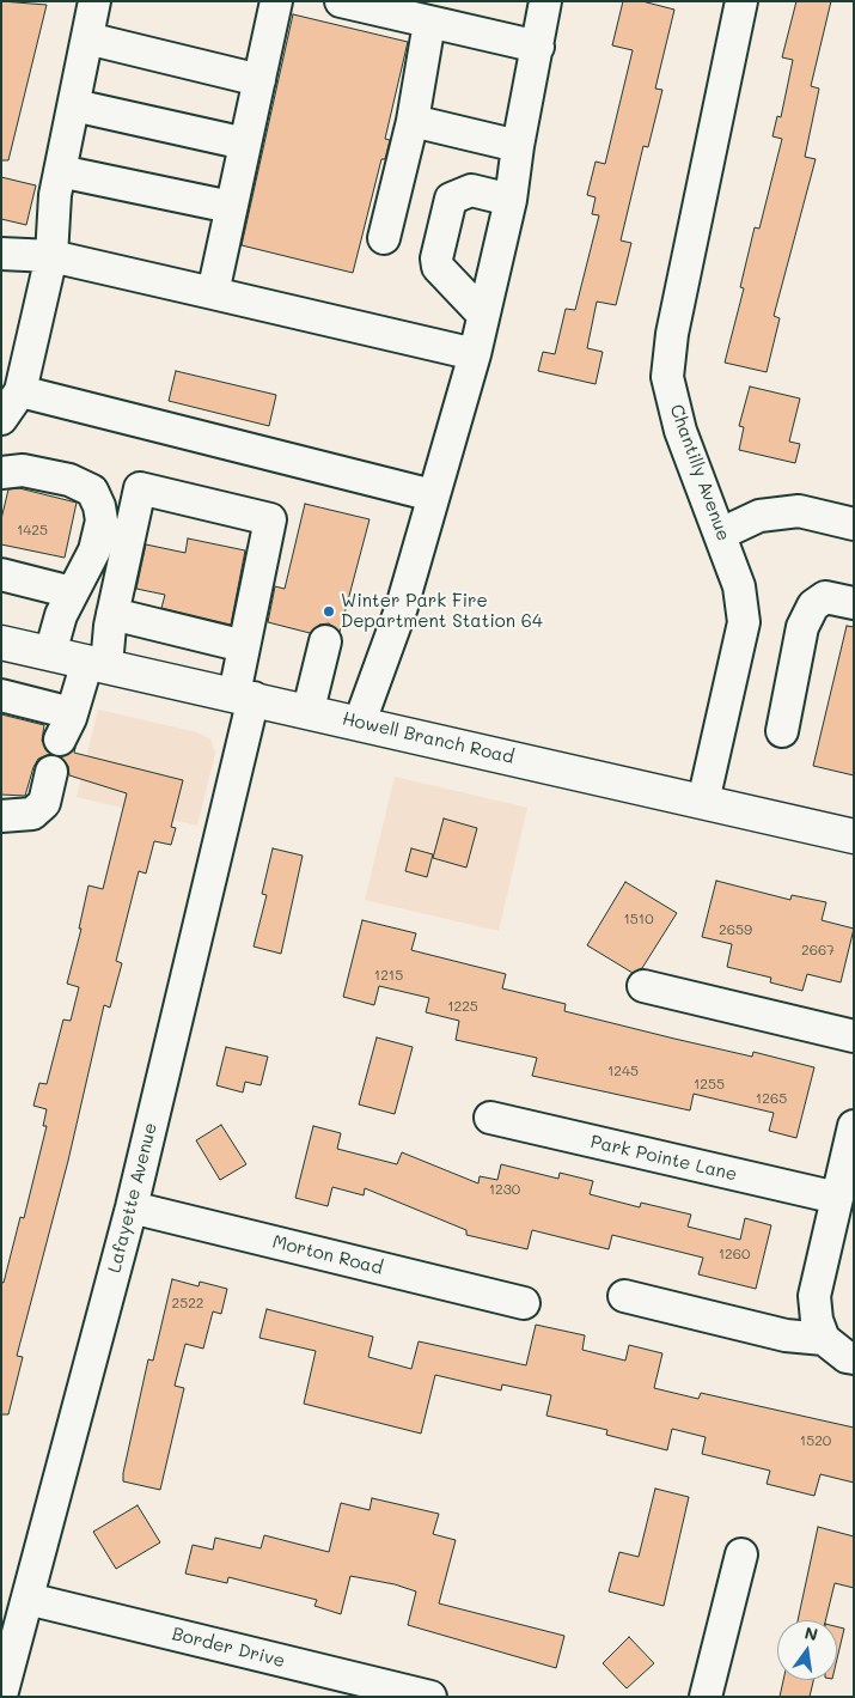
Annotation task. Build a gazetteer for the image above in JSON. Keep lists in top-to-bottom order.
{
  "streets": {
    "main road": ["Howell Branch Road"],
    "street": [
      "Chantilly Avenue",
      "Park Pointe Lane",
      "Lafayette Avenue",
      "Morton Road",
      "Border Drive"
    ]
  },
  "crossings": [
    ["Chantilly Avenue", "Howell Branch Road"],
    ["Howell Branch Road", "Lafayette Avenue"],
    ["Lafayette Avenue", "Morton Road"],
    ["Lafayette Avenue", "Border Drive"]
  ],
  "places": ["Winter Park Fire Department Station 64"],
  "house_numbers": [
    "1425",
    "1510",
    "2659",
    "2667",
    "1215",
    "1225",
    "1245",
    "1255",
    "1265",
    "1230",
    "1260",
    "2522",
    "1520"
  ],
  "north": "top"
}
